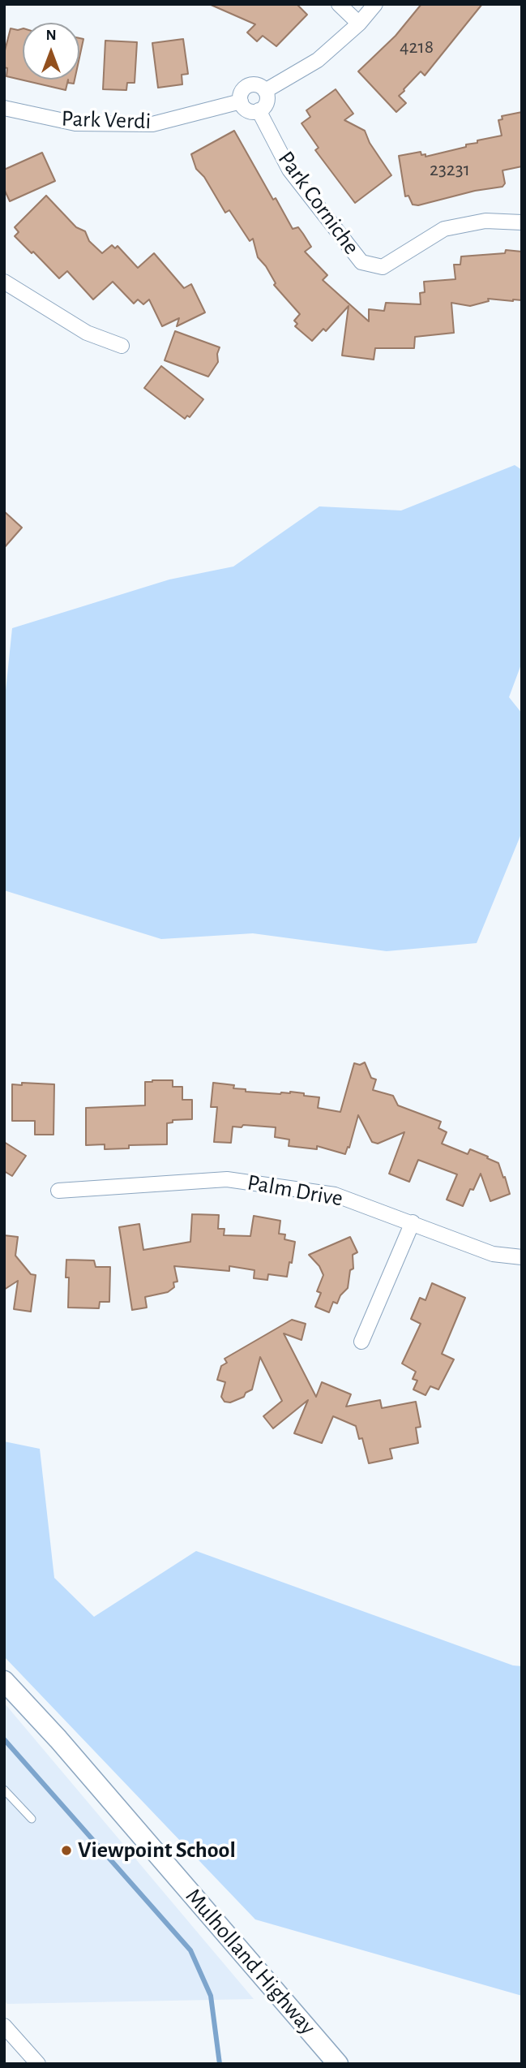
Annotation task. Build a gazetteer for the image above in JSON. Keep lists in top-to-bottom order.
{
  "streets": {
    "main road": ["Mulholland Highway"],
    "street": ["Park Verdi", "Park Corniche", "Palm Drive"]
  },
  "crossings": [
    ["Park Verdi", "Park Corniche"]
  ],
  "places": ["Viewpoint School"],
  "house_numbers": ["4218", "23231"],
  "north": "top"
}
